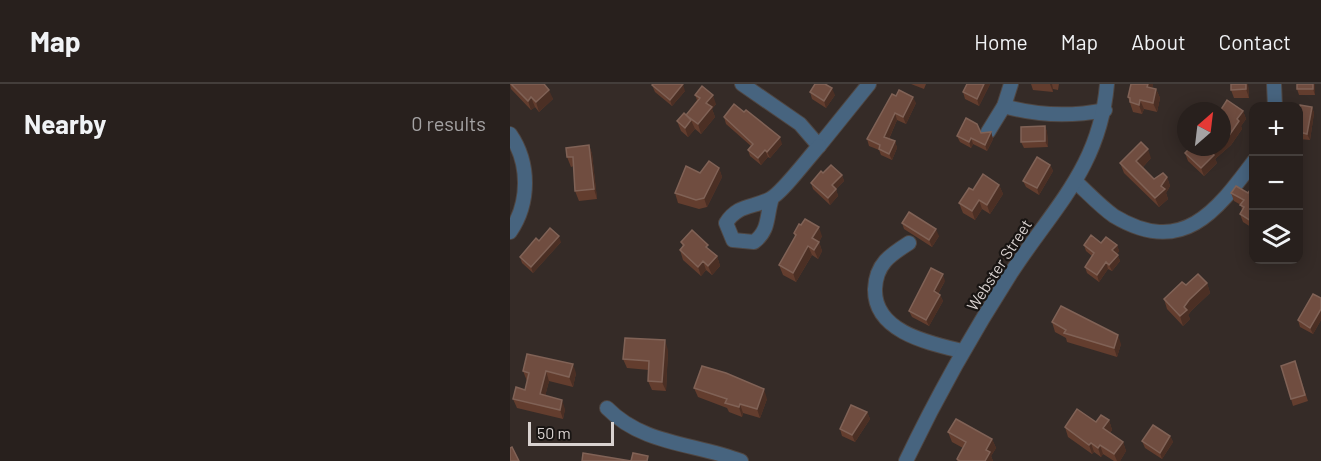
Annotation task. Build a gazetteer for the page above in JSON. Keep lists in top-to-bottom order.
{
  "streets": {
    "street": ["Webster Street"]
  },
  "scale_bar": "50 m",
  "north": "top right",
  "page": {
    "header": "Map",
    "nav": [
      "Home",
      "Map",
      "About",
      "Contact"
    ],
    "heading": ["Nearby", "0 results"],
    "map_buttons": ["+", "−"],
    "scale": "50 m"
  }
}
